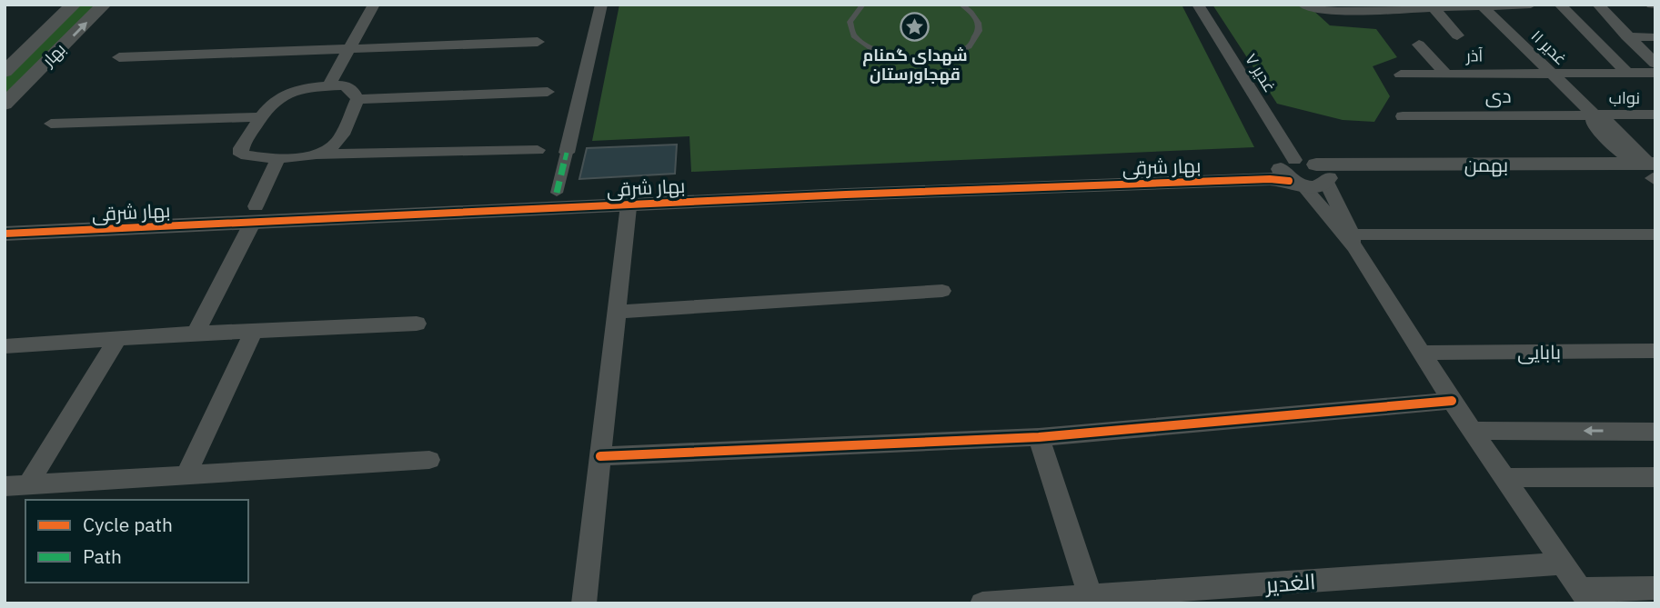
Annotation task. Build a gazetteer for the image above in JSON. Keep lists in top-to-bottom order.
{
  "streets": {
    "street": [
      "غدیر ۱۱",
      "بهار",
      "آذر",
      "غدیر ۷",
      "دی",
      "نواب",
      "بهمن",
      "بهار شرقی",
      "بابایی",
      "الغدیر"
    ]
  },
  "crossings": [
    ["غدیر ۱۱", "آذر"],
    ["غدیر ۱۱", "دی"],
    ["غدیر ۱۱", "نواب"],
    ["غدیر ۱۱", "بهمن"],
    ["غدیر ۷", "بهمن"],
    ["غدیر ۷", "بهار شرقی"],
    ["دی", "نواب"],
    ["بهمن", "بهار شرقی"]
  ],
  "places": {
    "place": ["شهدای گمنام قهجاورستان"]
  },
  "legend": ["Cycle path", "Path"]
}
